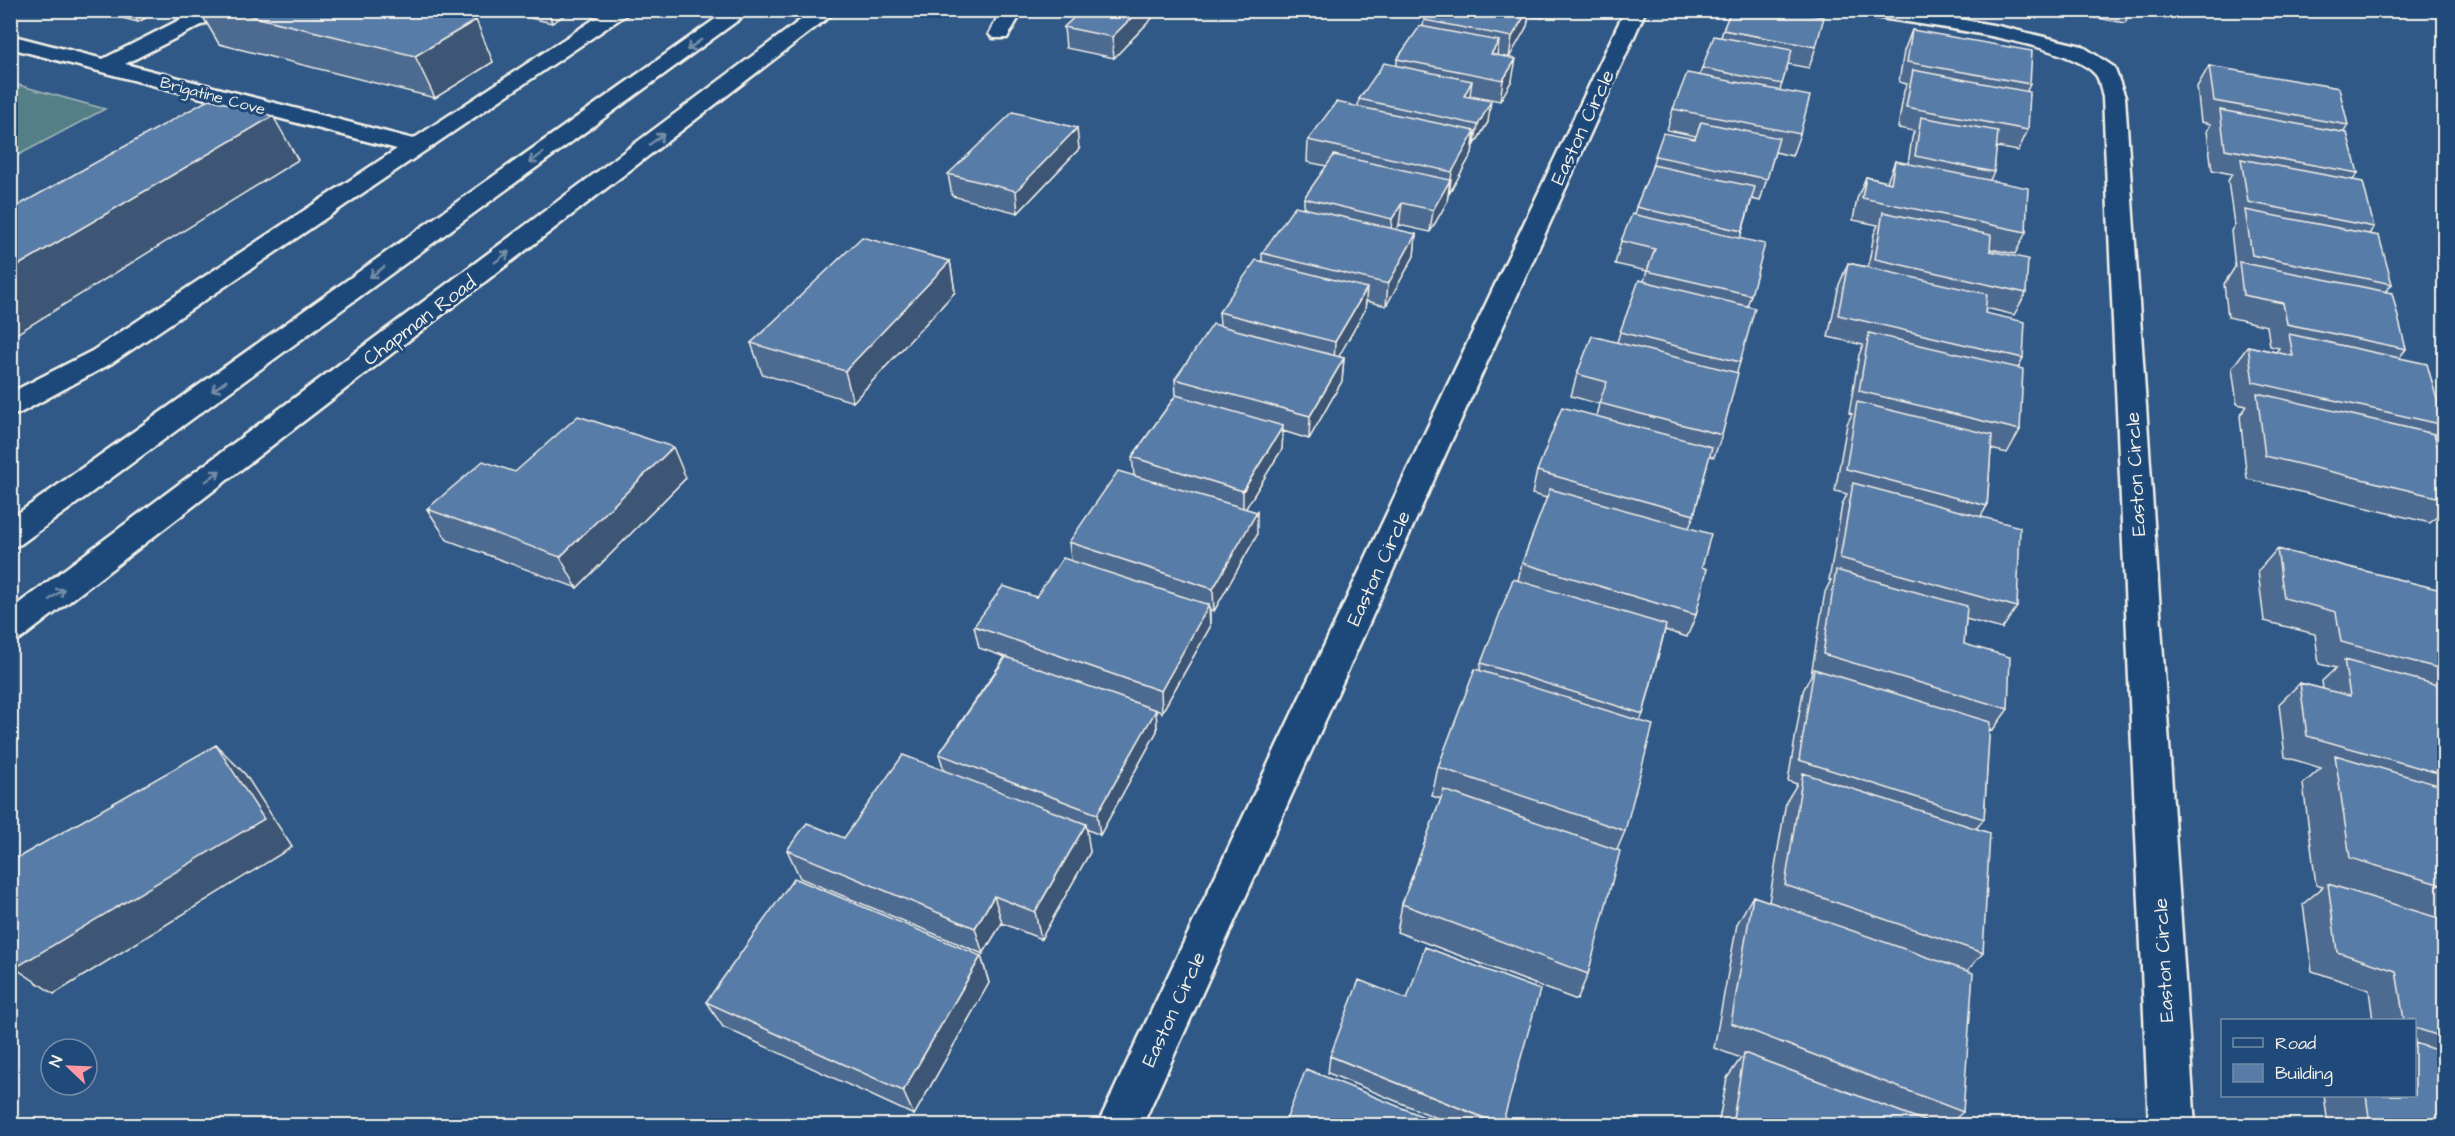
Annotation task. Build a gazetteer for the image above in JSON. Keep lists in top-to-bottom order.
{
  "streets": {
    "street": ["Brigatine Cove", "Easton Circle", "Chapman Road"]
  },
  "legend": ["Road", "Building"],
  "north": "top left"
}
